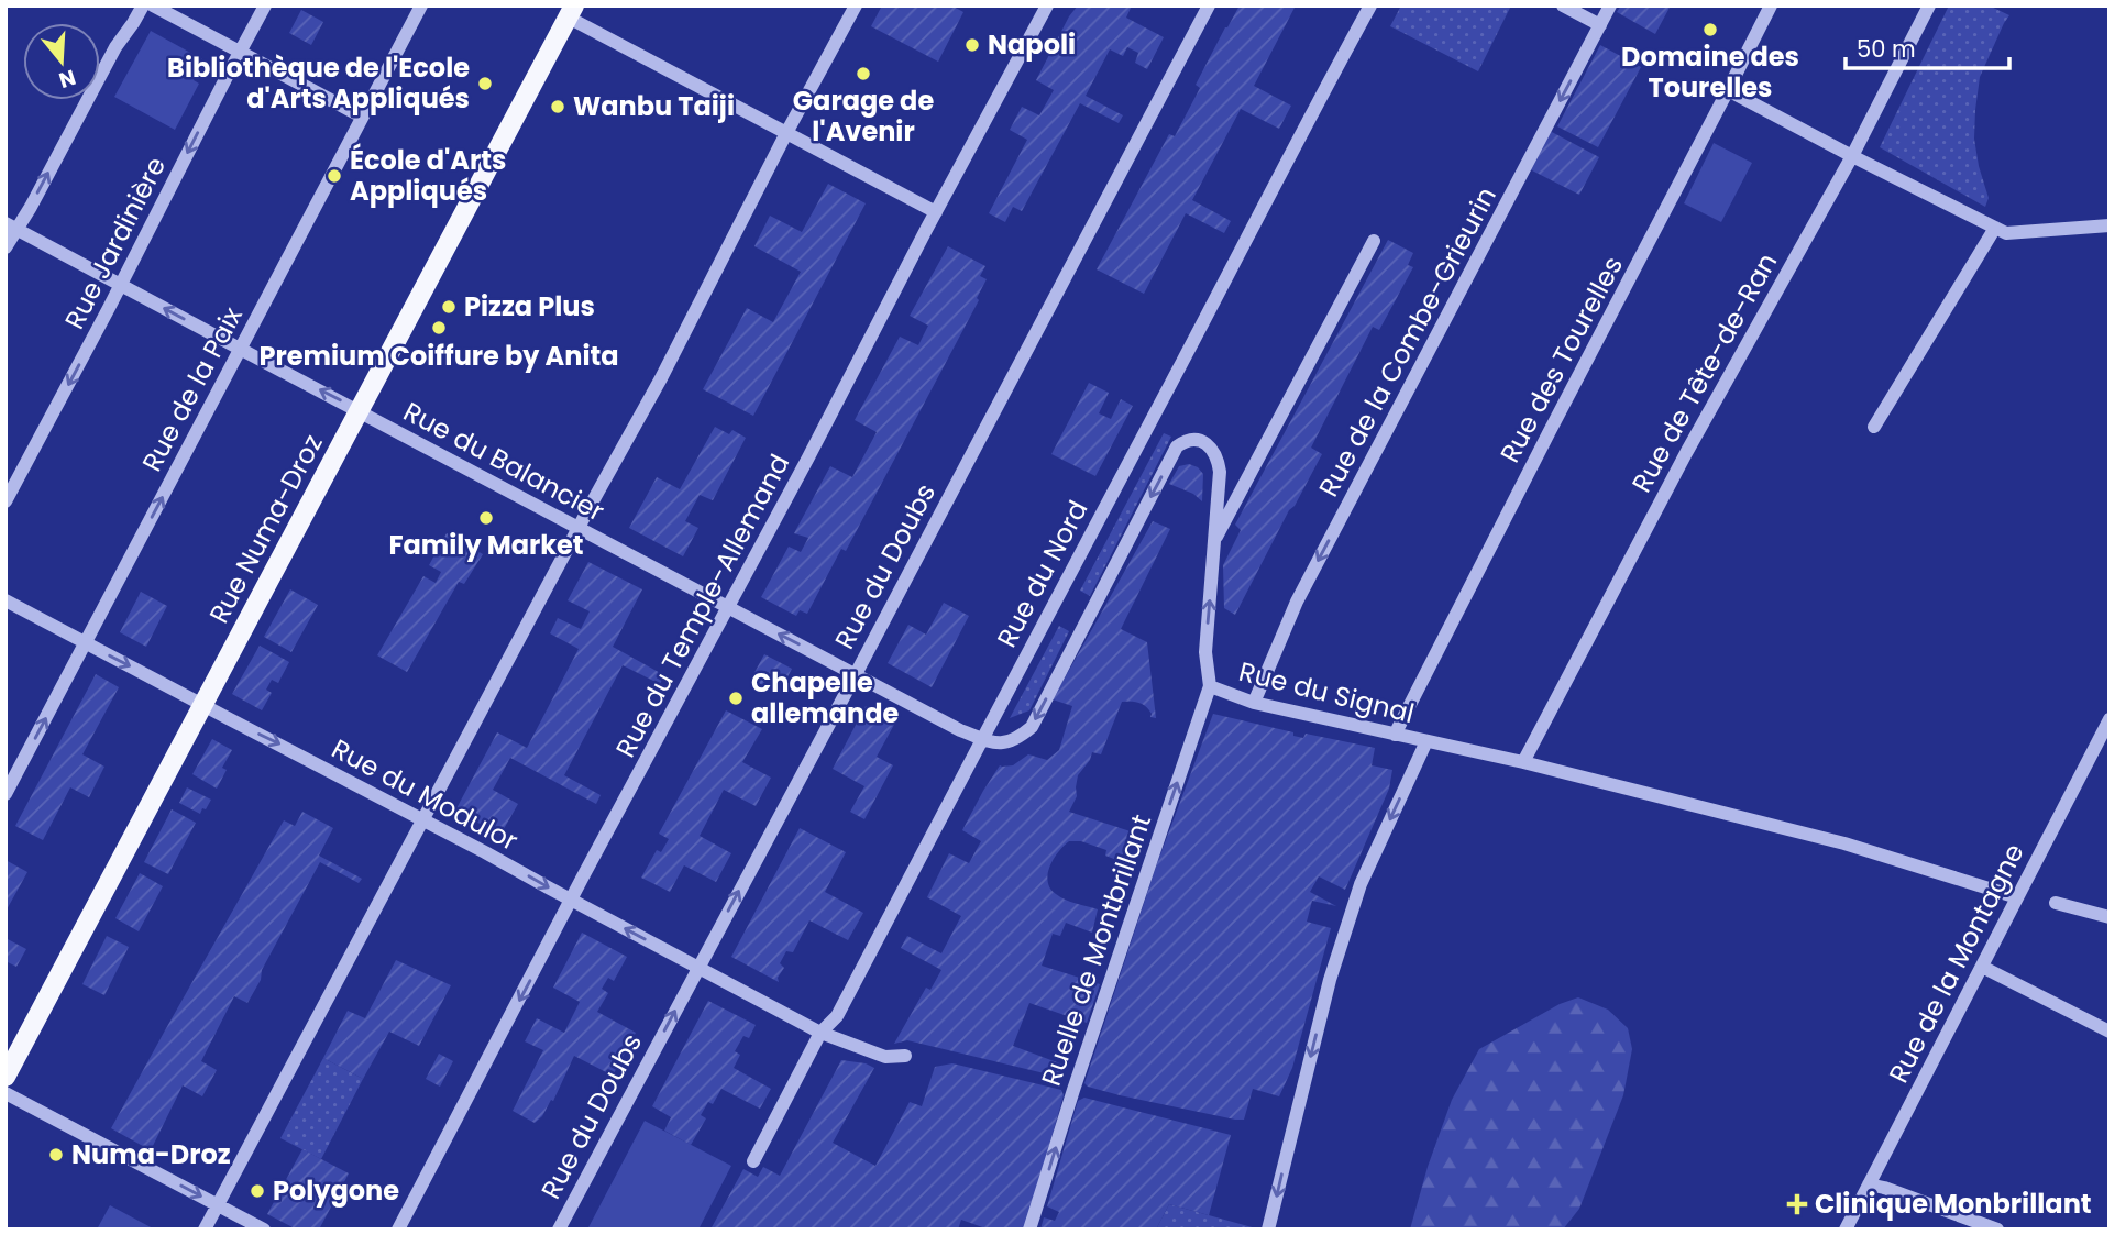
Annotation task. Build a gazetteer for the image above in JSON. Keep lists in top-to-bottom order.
{
  "streets": {
    "main road": ["Rue Numa-Droz"],
    "street": [
      "Rue Jardinière",
      "Rue de la Combe-Grieurin",
      "Rue des Tourelles",
      "Rue de Tête-de-Ran",
      "Rue de la Paix",
      "Rue du Balancier",
      "Rue du Doubs",
      "Rue du Nord",
      "Rue du Temple-Allemand",
      "Rue du Signal",
      "Rue du Modulor",
      "Ruelle de Montbrillant",
      "Rue de la Montagne"
    ]
  },
  "crossings": [
    ["Rue Jardinière", "Rue du Balancier"],
    ["Rue de la Combe-Grieurin", "Rue du Signal"],
    ["Rue des Tourelles", "Rue du Signal"],
    ["Rue de Tête-de-Ran", "Rue du Signal"],
    ["Rue de la Paix", "Rue du Balancier"],
    ["Rue de la Paix", "Rue du Modulor"],
    ["Rue du Balancier", "Rue Numa-Droz"],
    ["Rue du Balancier", "Rue du Doubs"],
    ["Rue du Balancier", "Rue du Nord"],
    ["Rue du Balancier", "Rue du Temple-Allemand"],
    ["Rue du Balancier", "Rue du Signal"],
    ["Rue Numa-Droz", "Rue du Modulor"],
    ["Rue du Doubs", "Rue du Modulor"],
    ["Rue du Nord", "Rue du Signal"],
    ["Rue du Nord", "Rue du Modulor"],
    ["Rue du Temple-Allemand", "Rue du Modulor"],
    ["Rue du Signal", "Ruelle de Montbrillant"],
    ["Rue du Signal", "Rue de la Montagne"]
  ],
  "one_way": [
    "Rue de la Paix",
    "Rue du Balancier",
    "Rue du Doubs",
    "Ruelle de Montbrillant"
  ],
  "places": {
    "other": [
      "Domaine des Tourelles",
      "Napoli",
      "Garage de l'Avenir",
      "Bibliothèque de l'Ecole d'Arts Appliqués",
      "Wanbu Taiji",
      "École d'Arts Appliqués",
      "Pizza Plus",
      "Premium Coiffure by Anita",
      "Family Market",
      "Chapelle allemande",
      "Numa-Droz",
      "Polygone"
    ],
    "health": ["Clinique Monbrillant"]
  },
  "scale_bar": "50 m",
  "north": "bottom"
}
